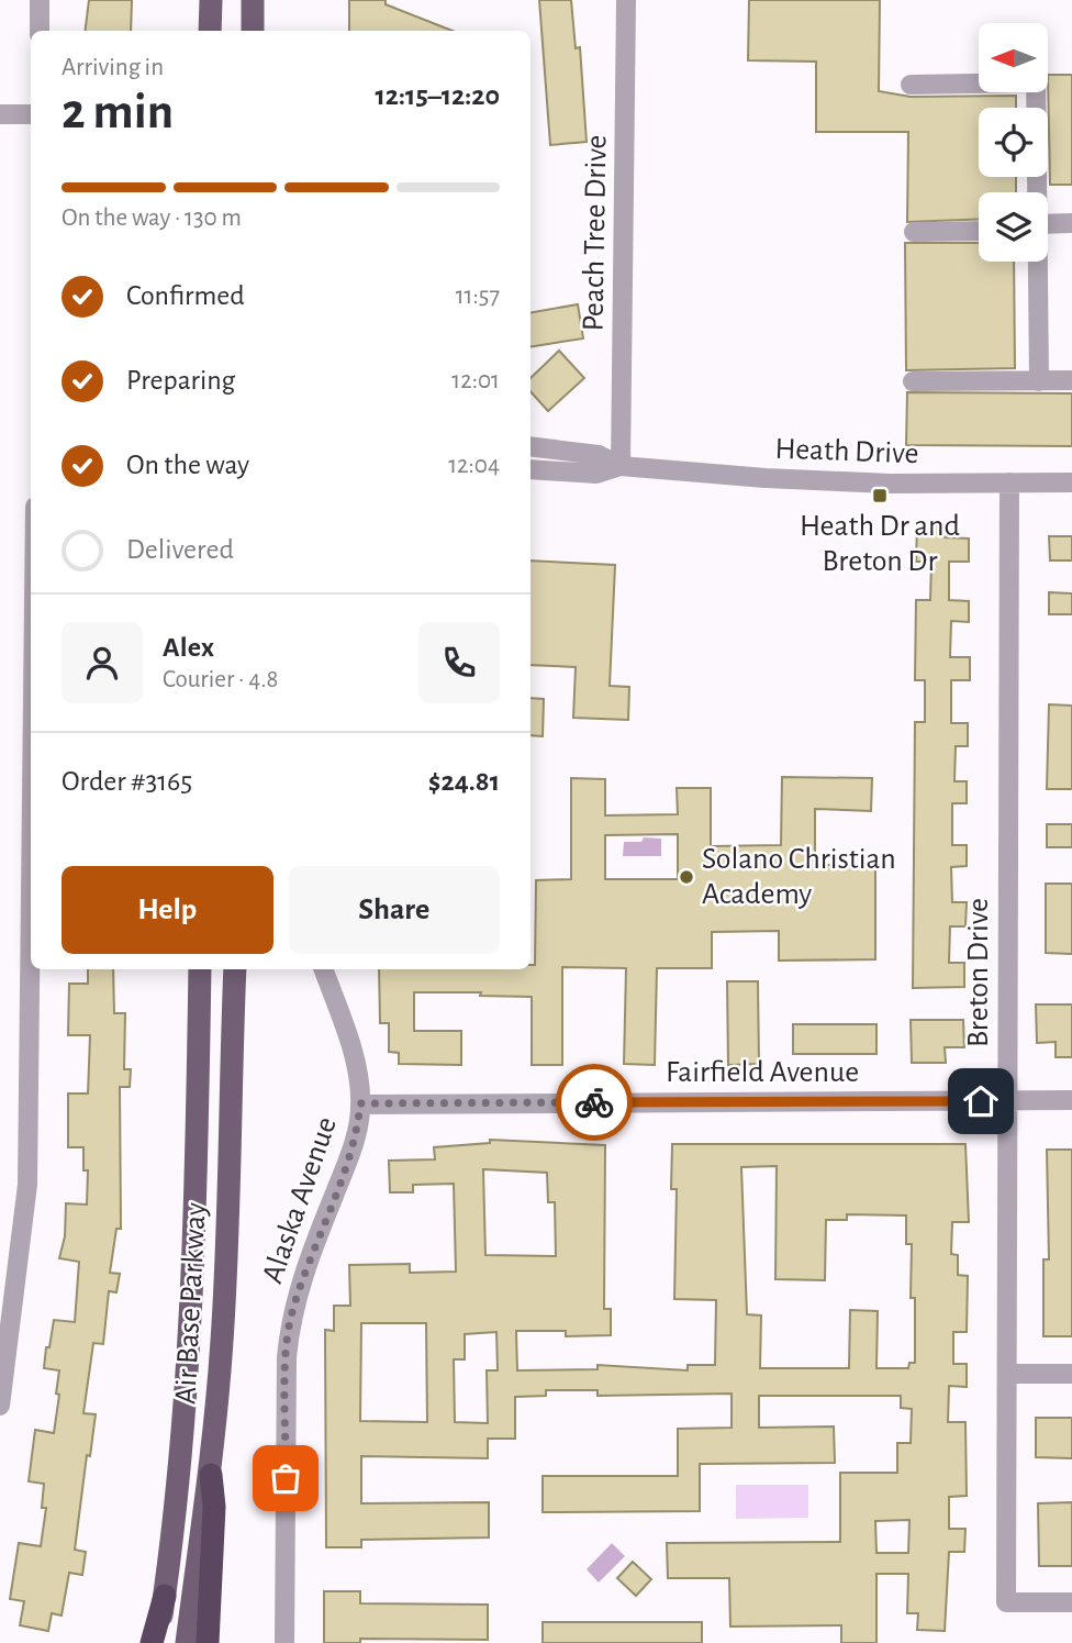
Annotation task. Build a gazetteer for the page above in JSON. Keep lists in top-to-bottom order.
{
  "streets": {
    "main road": ["Air Base Parkway"],
    "street": [
      "Peach Tree Drive",
      "Heath Drive",
      "Breton Drive",
      "Fairfield Avenue",
      "Alaska Avenue"
    ]
  },
  "crossings": [
    ["Peach Tree Drive", "Heath Drive"],
    ["Heath Drive", "Breton Drive"],
    ["Breton Drive", "Fairfield Avenue"],
    ["Fairfield Avenue", "Alaska Avenue"]
  ],
  "places": {
    "transit": ["Heath Dr and Breton Dr"],
    "other": ["Solano Christian Academy"]
  },
  "north": "left",
  "page": {
    "heading": ["2 min", "Arriving in", "12:15–12:20"],
    "panel": [
      "Alex",
      "Courier · 4.8",
      "Order #3165",
      "$24.81"
    ],
    "bar": "On the way · 130 m",
    "list": [
      ["Confirmed", "11:57"],
      ["Preparing", "12:01"],
      ["On the way", "12:04"],
      "Delivered"
    ],
    "buttons": ["Help", "Share"]
  }
}
